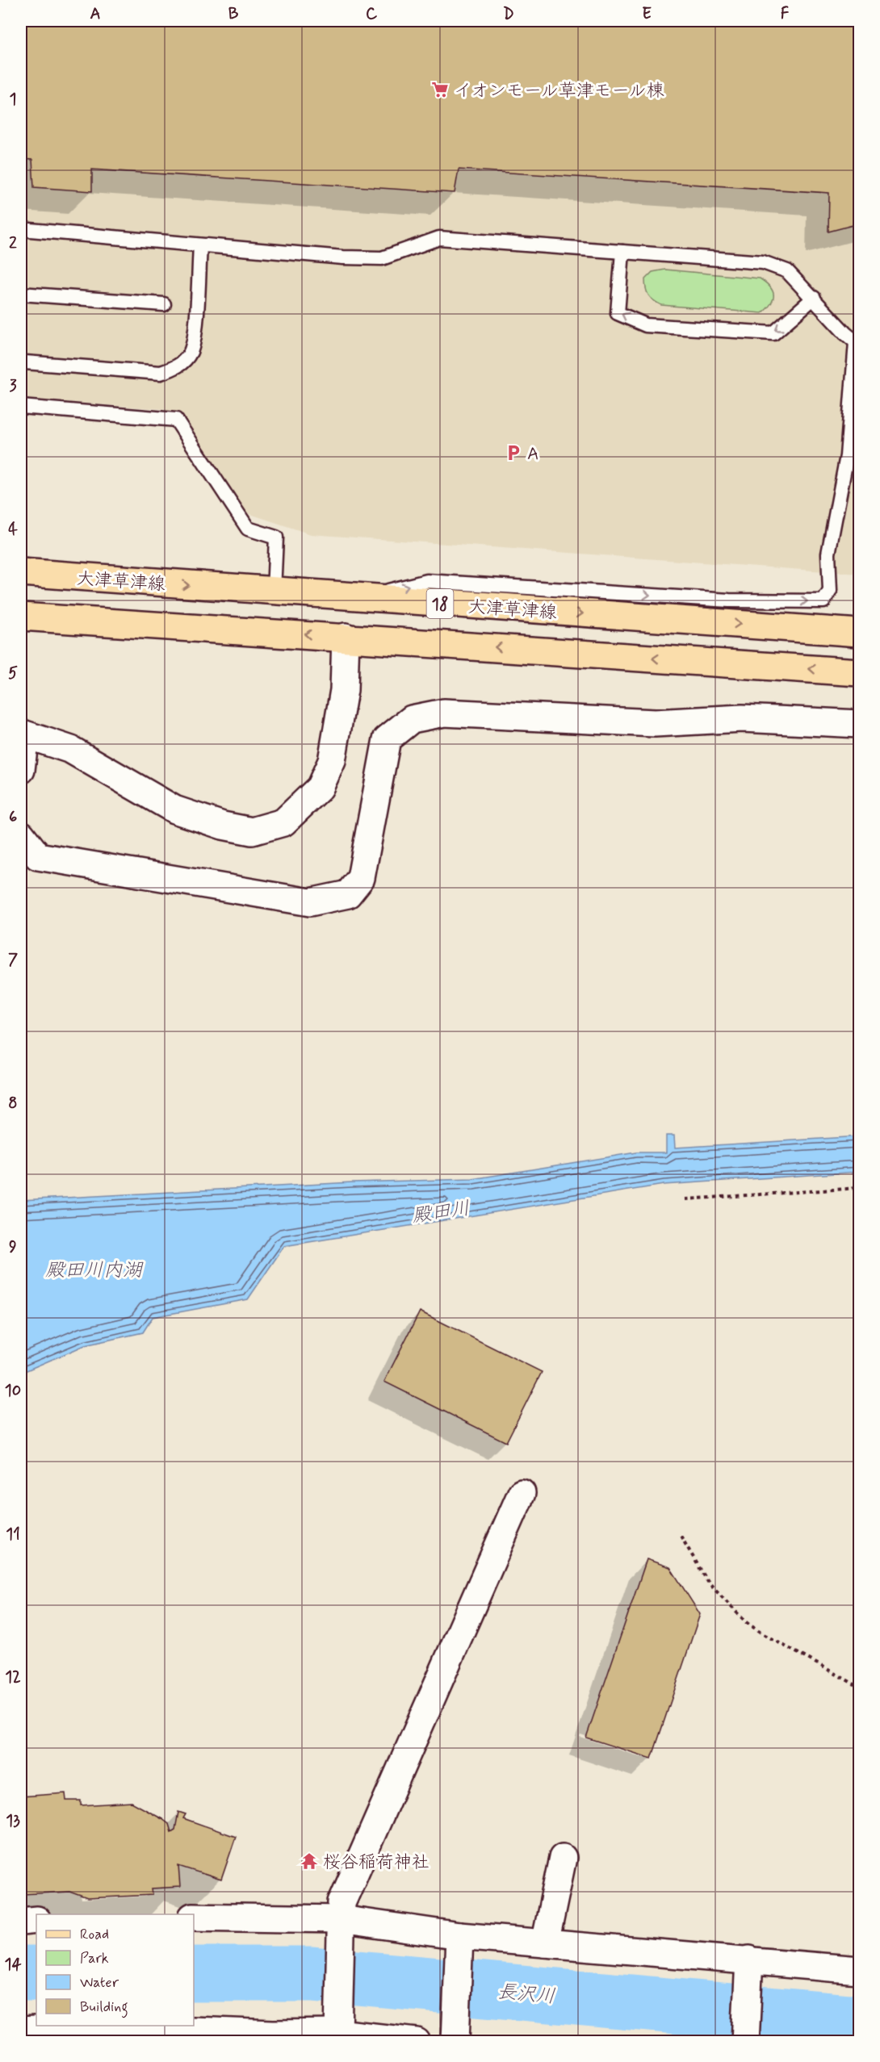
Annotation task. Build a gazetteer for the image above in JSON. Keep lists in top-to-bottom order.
{
  "streets": {
    "main road": ["大津草津線", "18"]
  },
  "water": ["殿田川", "殿田川内湖", "長沢川"],
  "places": {
    "supermarket": ["イオンモール草津モール棟"],
    "parking": ["A"],
    "temple": ["桜谷稲荷神社"]
  },
  "legend": [
    "Road",
    "Park",
    "Water",
    "Building"
  ],
  "grid": {
    "columns": [
      "A",
      "B",
      "C",
      "D",
      "E",
      "F"
    ],
    "rows": [
      "1",
      "2",
      "3",
      "4",
      "5",
      "6",
      "7",
      "8",
      "9",
      "10",
      "11",
      "12",
      "13",
      "14"
    ]
  }
}
